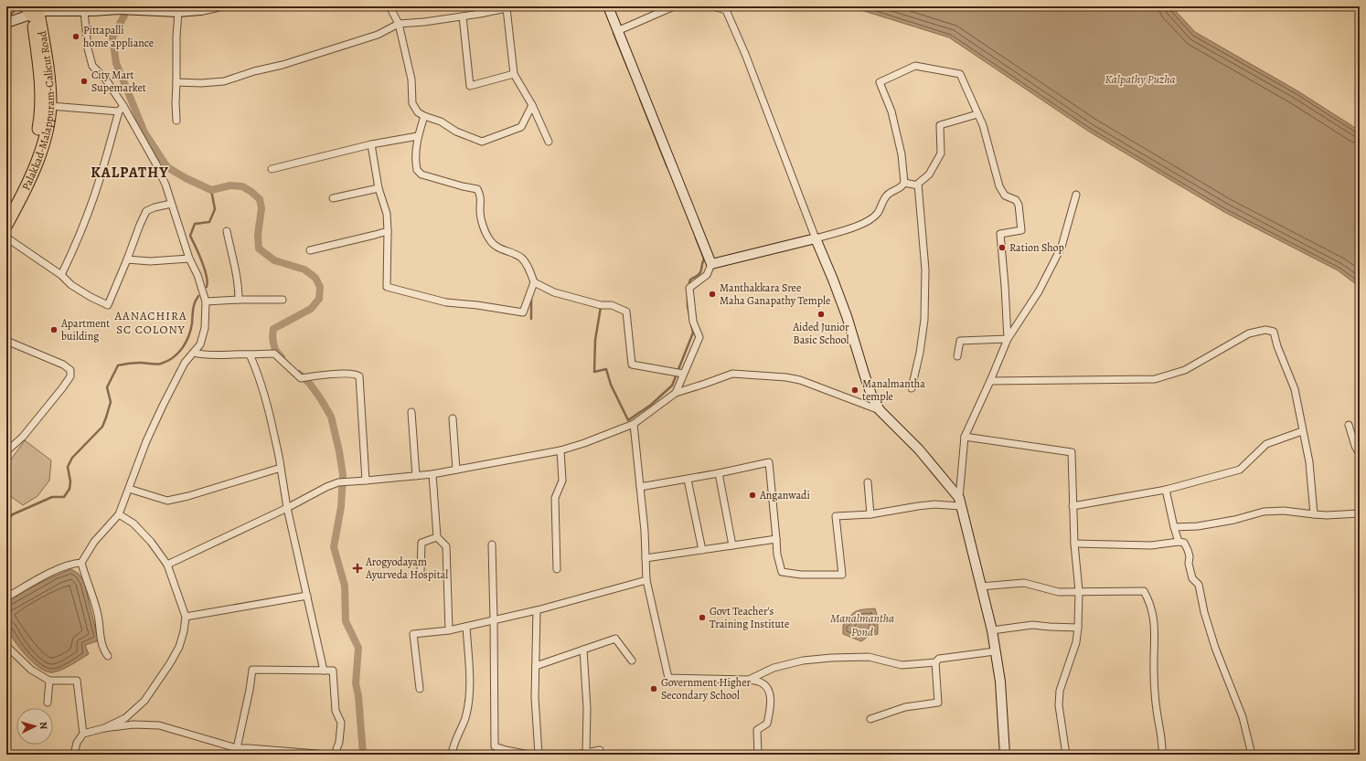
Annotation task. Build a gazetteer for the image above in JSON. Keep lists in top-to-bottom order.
{
  "streets": {
    "highway": ["Palakkad-Malappuram-Calicut Road"]
  },
  "districts": ["KALPATHY", "AANACHIRA SC COLONY"],
  "water": ["Kalpathy Puzha", "Manalmantha Pond"],
  "places": {
    "other": [
      "Pittapalli home appliance",
      "City Mart Supemarket",
      "Ration Shop",
      "Manthakkara Sree Maha Ganapathy Temple",
      "Aided Junior Basic School",
      "Apartment building",
      "Manalmantha temple",
      "Anganwadi",
      "Govt Teacher's Training Institute",
      "Government Higher Secondary School"
    ],
    "health": ["Arogyodayam Ayurveda Hospital"]
  },
  "north": "right"
}
